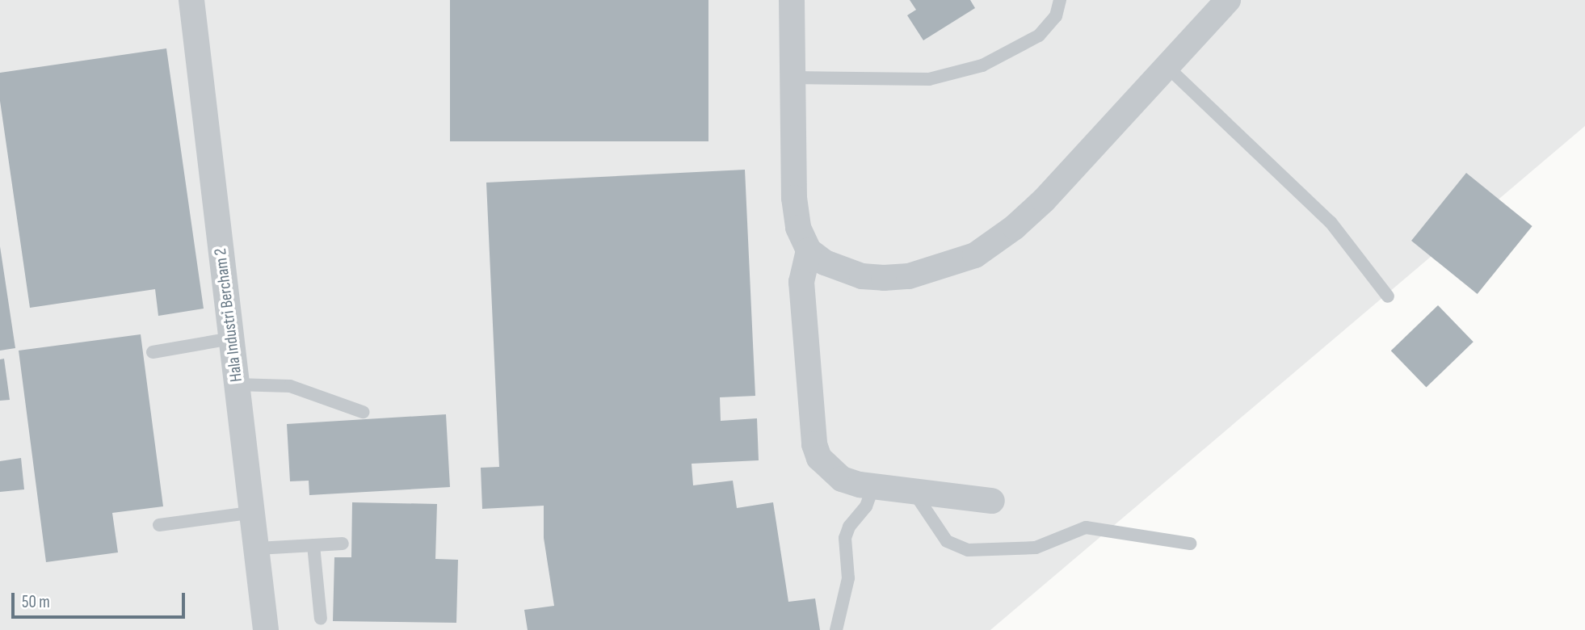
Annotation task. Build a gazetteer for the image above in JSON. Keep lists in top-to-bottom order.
{
  "streets": {
    "street": ["Hala Industri Bercham 2"]
  },
  "scale_bar": "50 m"
}
